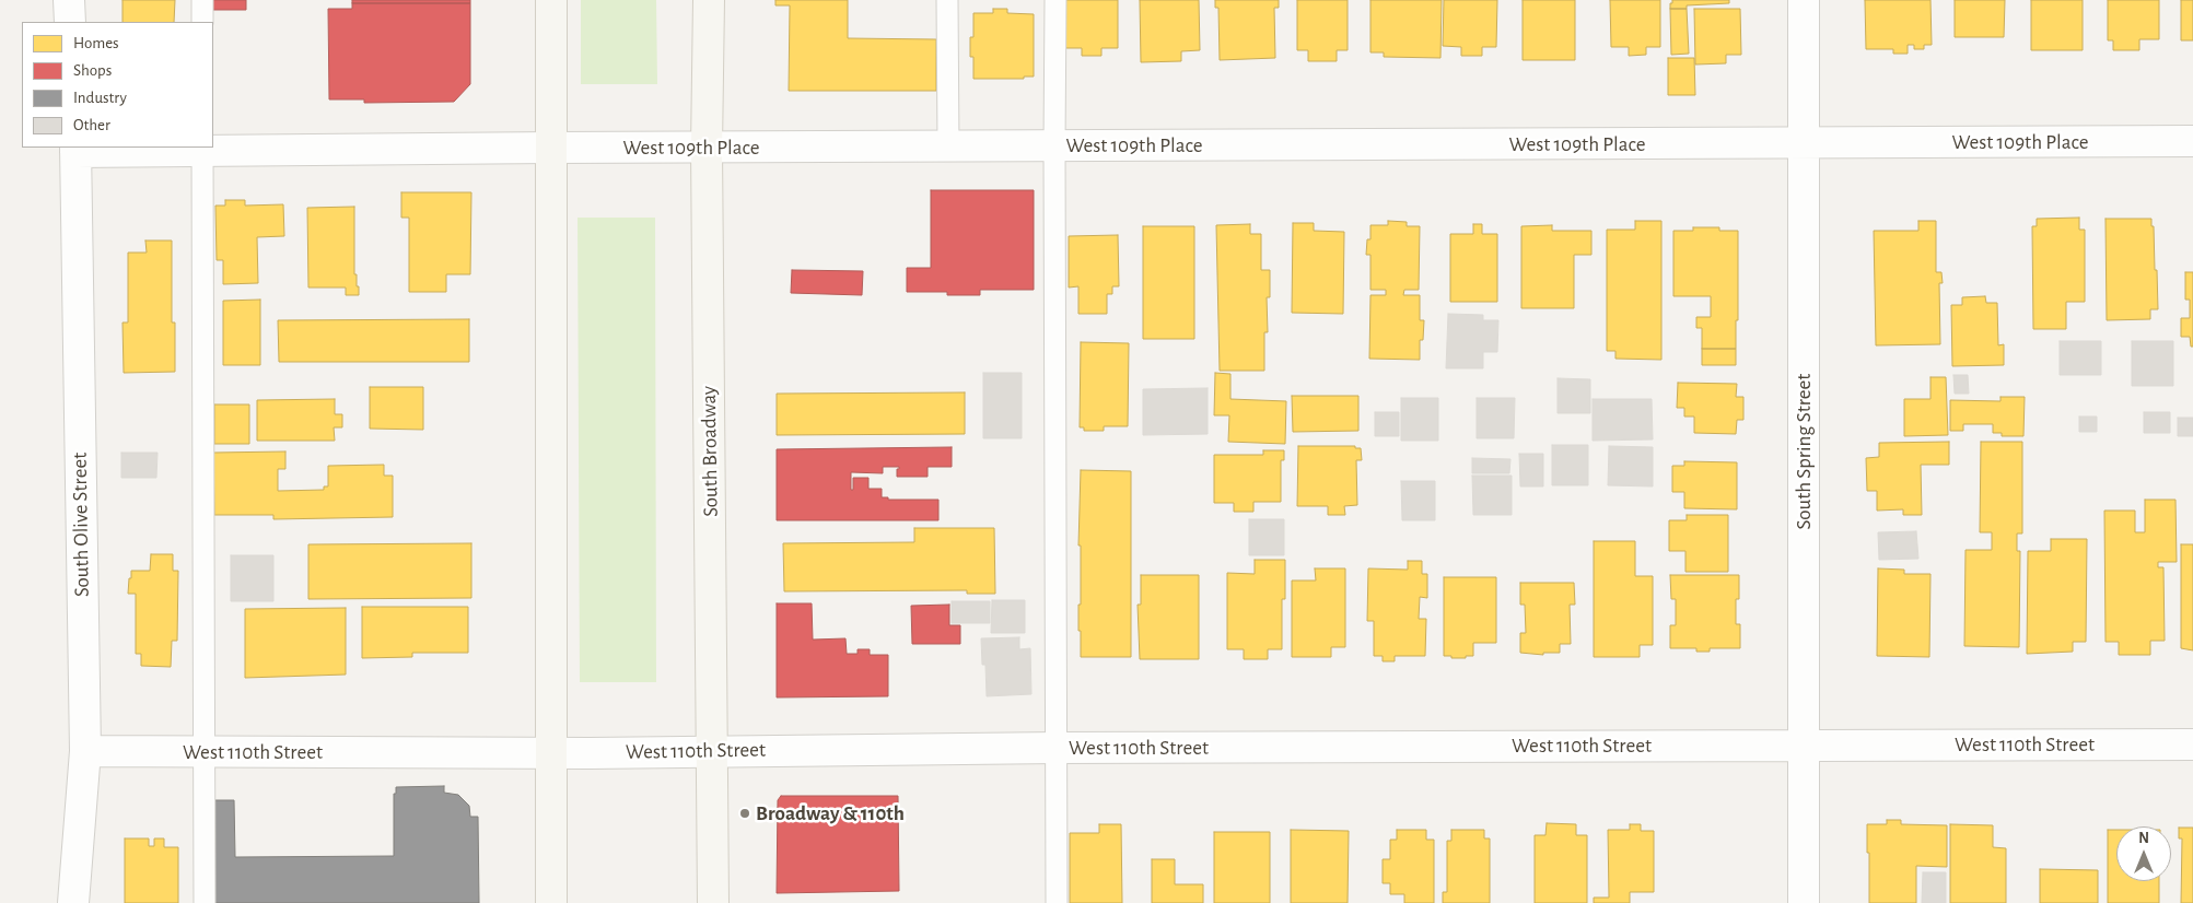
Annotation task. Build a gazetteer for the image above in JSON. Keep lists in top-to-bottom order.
{
  "streets": {
    "main road": ["South Broadway"],
    "street": [
      "West 109th Place",
      "South Spring Street",
      "South Olive Street",
      "West 110th Street"
    ]
  },
  "crossings": [
    ["West 109th Place", "South Broadway"],
    ["West 109th Place", "South Spring Street"],
    ["West 109th Place", "South Olive Street"],
    ["South Broadway", "West 110th Street"],
    ["South Spring Street", "West 110th Street"],
    ["South Olive Street", "West 110th Street"]
  ],
  "places": ["Broadway & 110th"],
  "legend": [
    "Homes",
    "Shops",
    "Industry",
    "Other"
  ],
  "north": "top"
}
